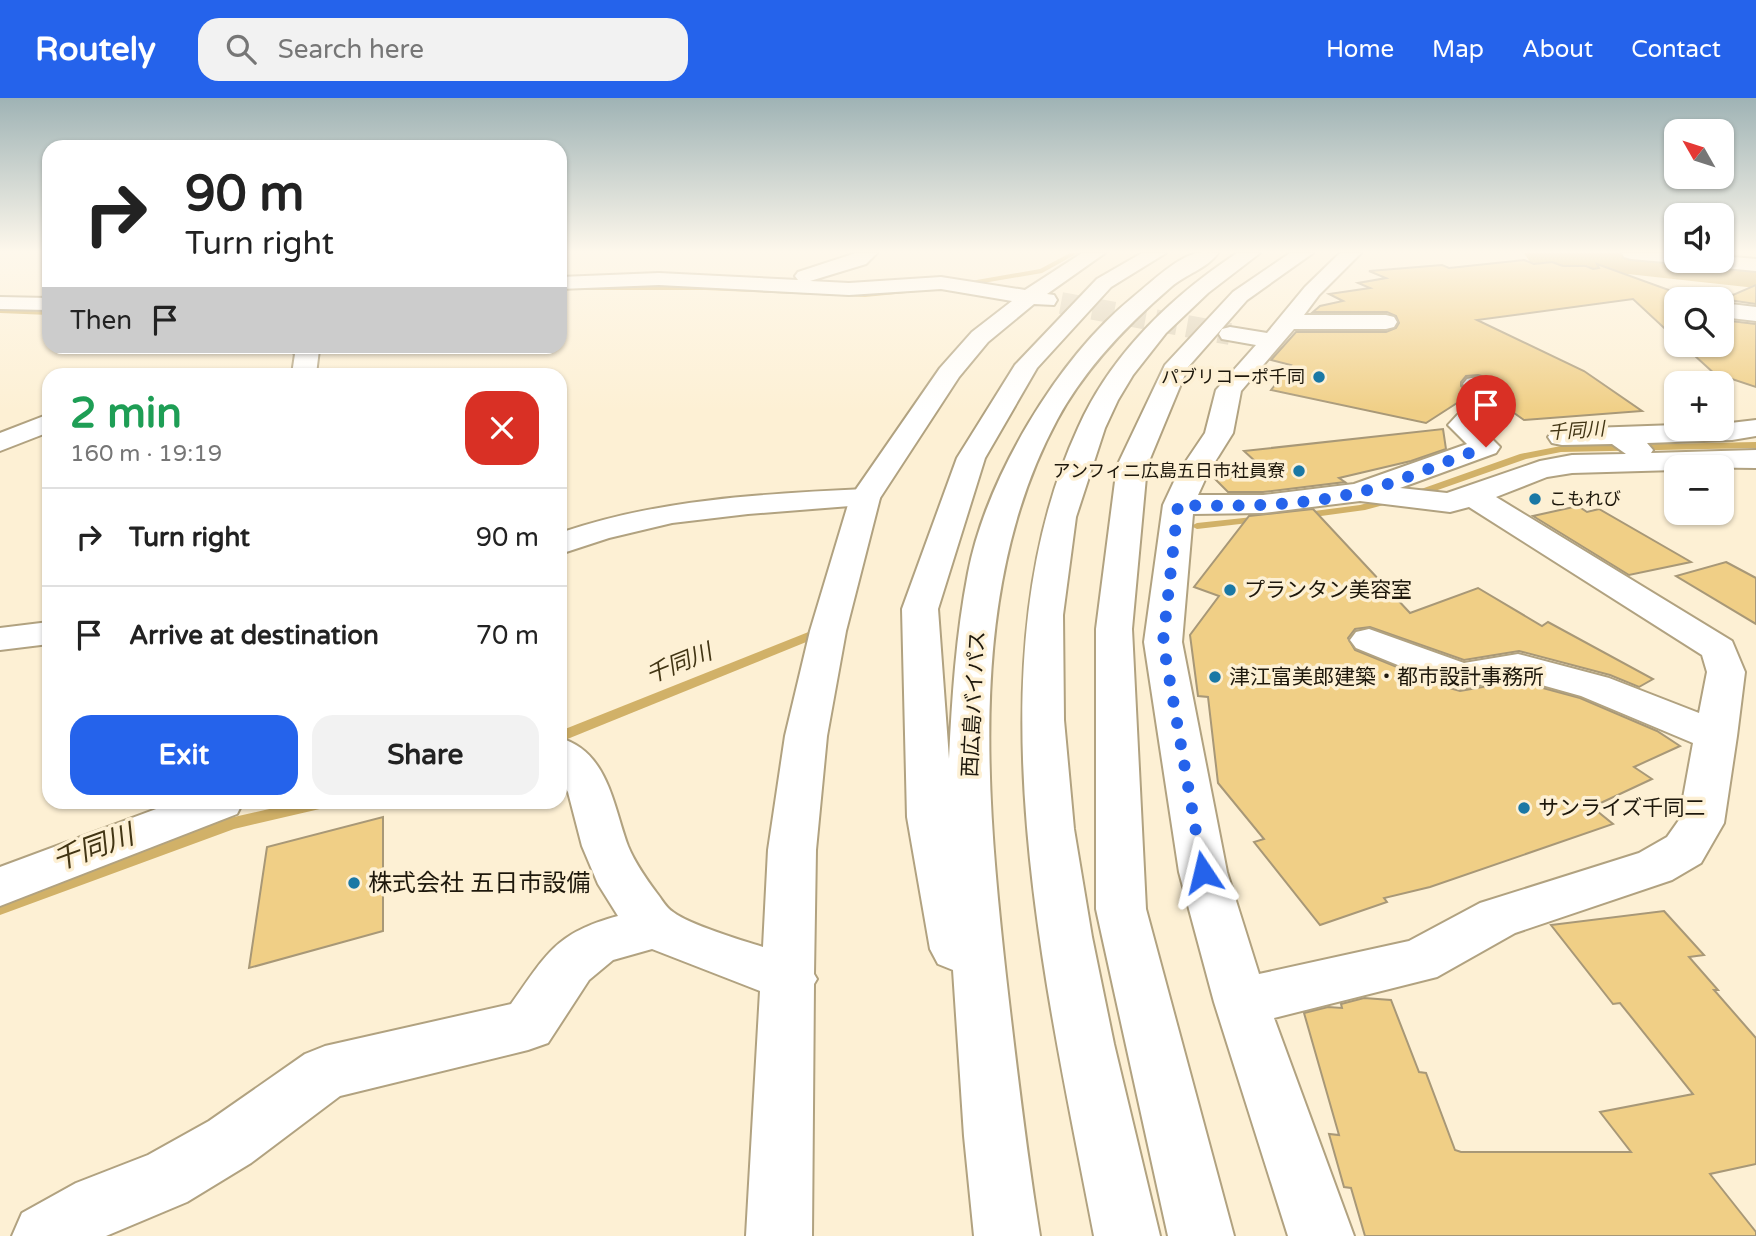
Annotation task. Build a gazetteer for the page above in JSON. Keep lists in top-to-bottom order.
{
  "streets": {
    "main road": ["西広島バイパス"]
  },
  "water": ["千同川"],
  "places": [
    "パブリコーポ千同",
    "アンフィニ広島五日市社員寮",
    "こもれび",
    "プランタン美容室",
    "津江富美郎建築・都市設計事務所",
    "サンライズ千同二",
    "株式会社 五日市設備"
  ],
  "north": "top left",
  "page": {
    "header": "Routely",
    "search": "Search here",
    "nav": [
      "Home",
      "Map",
      "About",
      "Contact"
    ],
    "map_buttons": ["+", "−"],
    "turn": ["90 m", "Turn right"],
    "then": "Then",
    "heading": ["2 min", "160 m · 19:19"],
    "list": [
      {
        "name": "Turn right",
        "value": "90 m"
      },
      {
        "name": "Arrive at destination",
        "value": "70 m"
      }
    ],
    "buttons": ["Exit", "Share"]
  }
}
